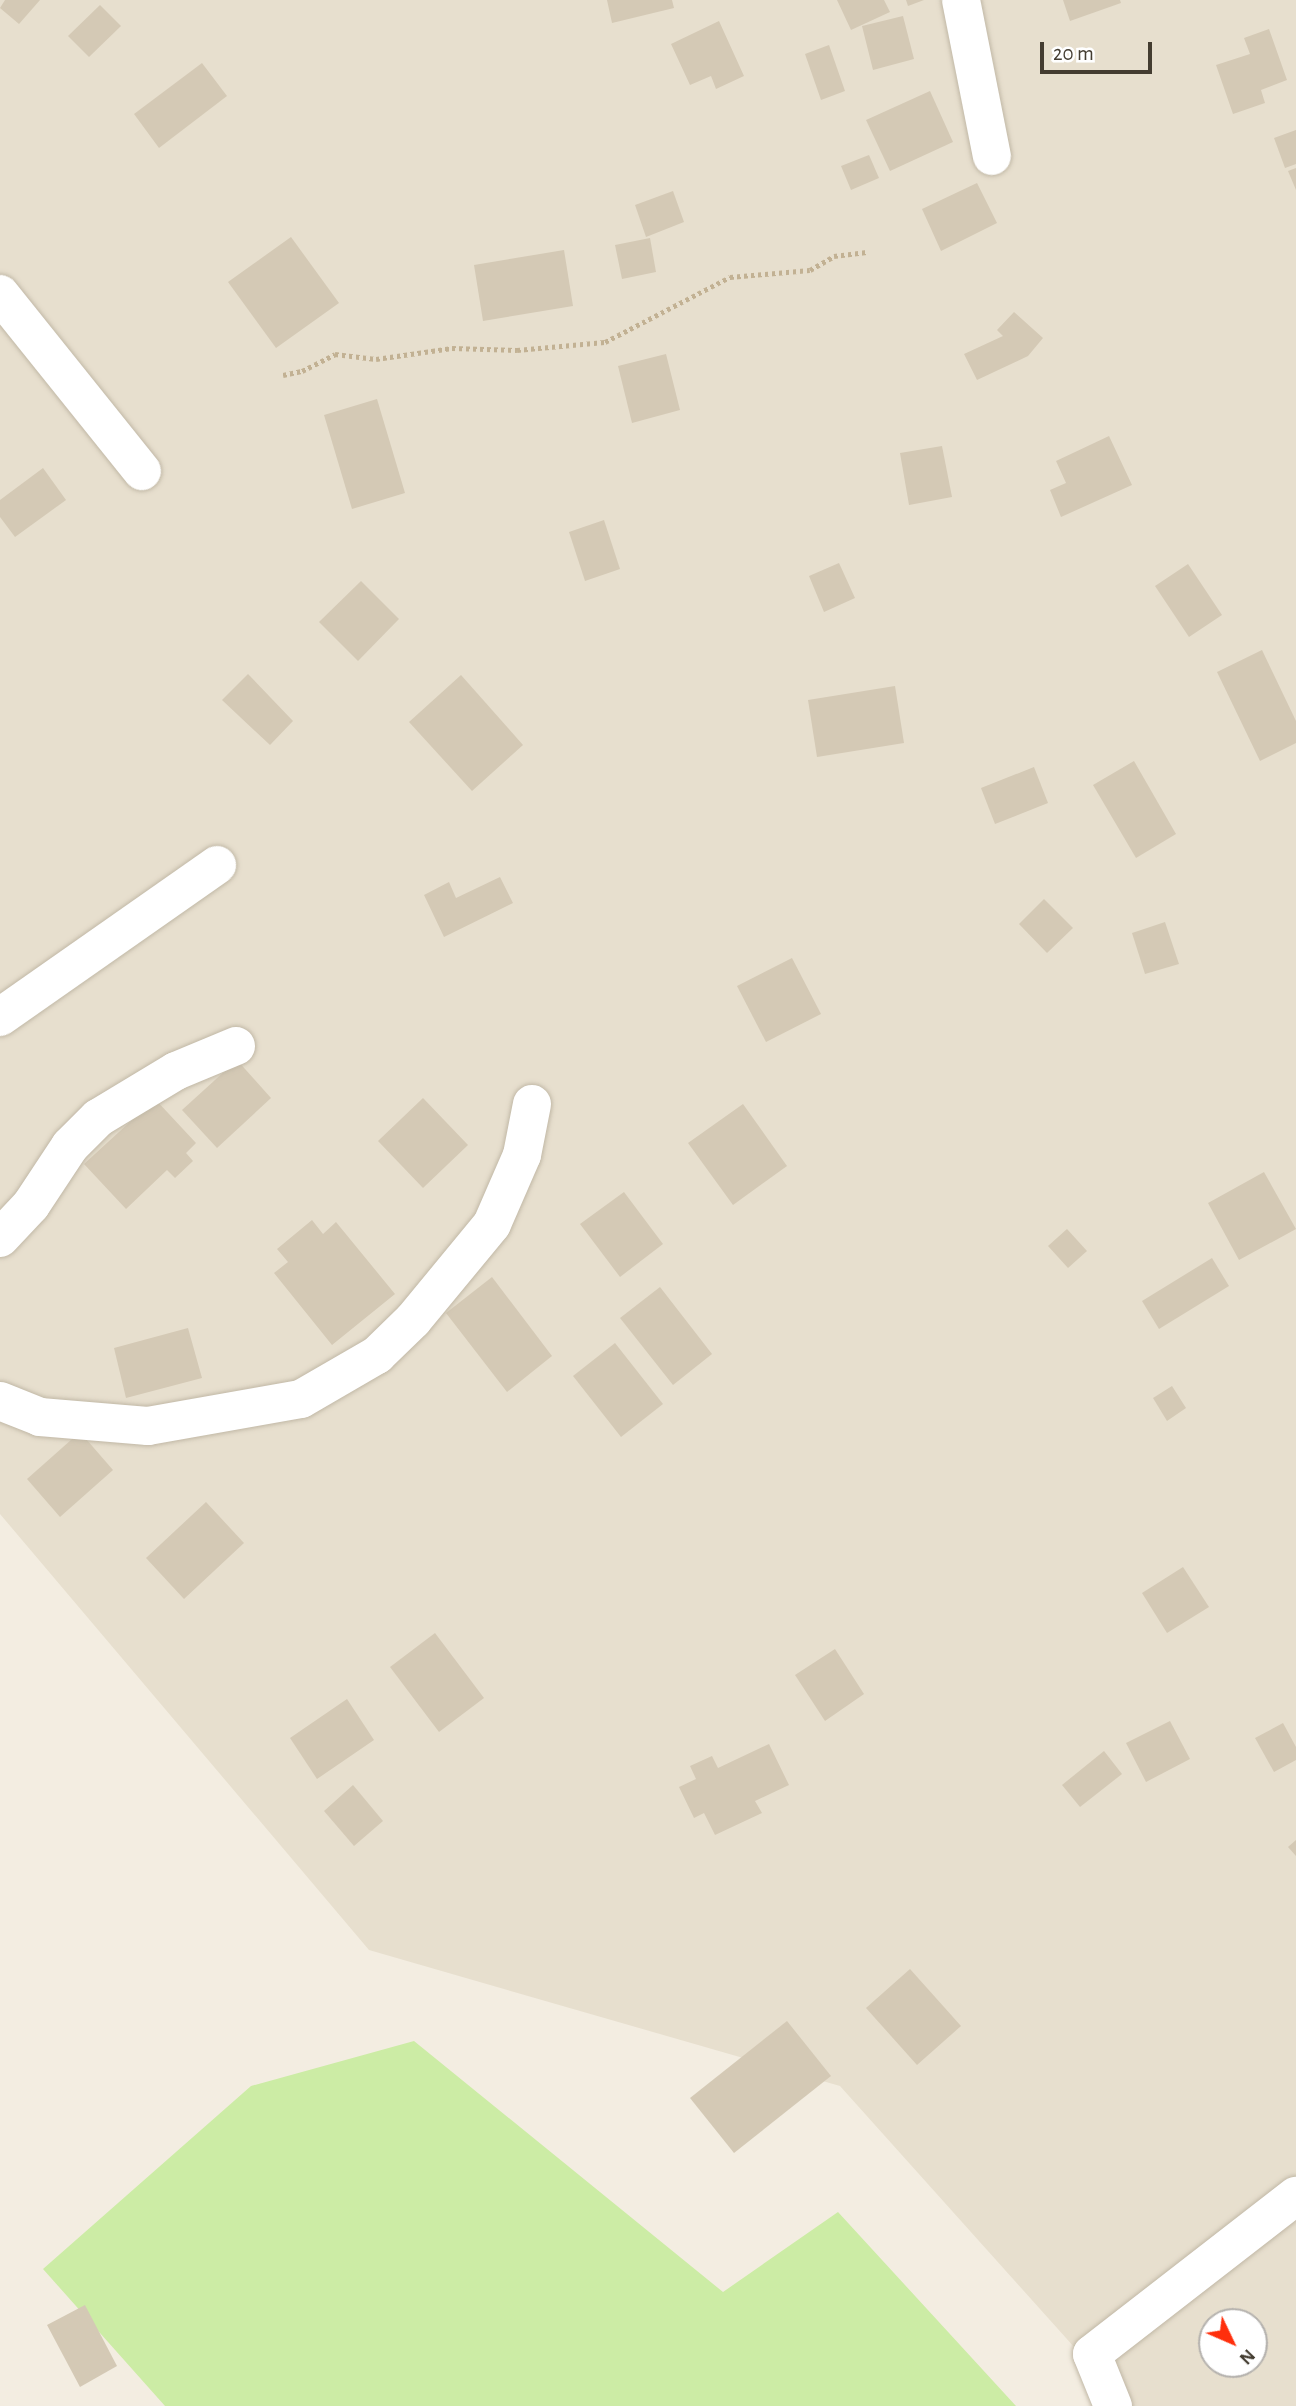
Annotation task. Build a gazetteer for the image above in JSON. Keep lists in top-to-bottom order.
{
  "scale_bar": "20 m",
  "north": "bottom right"
}
